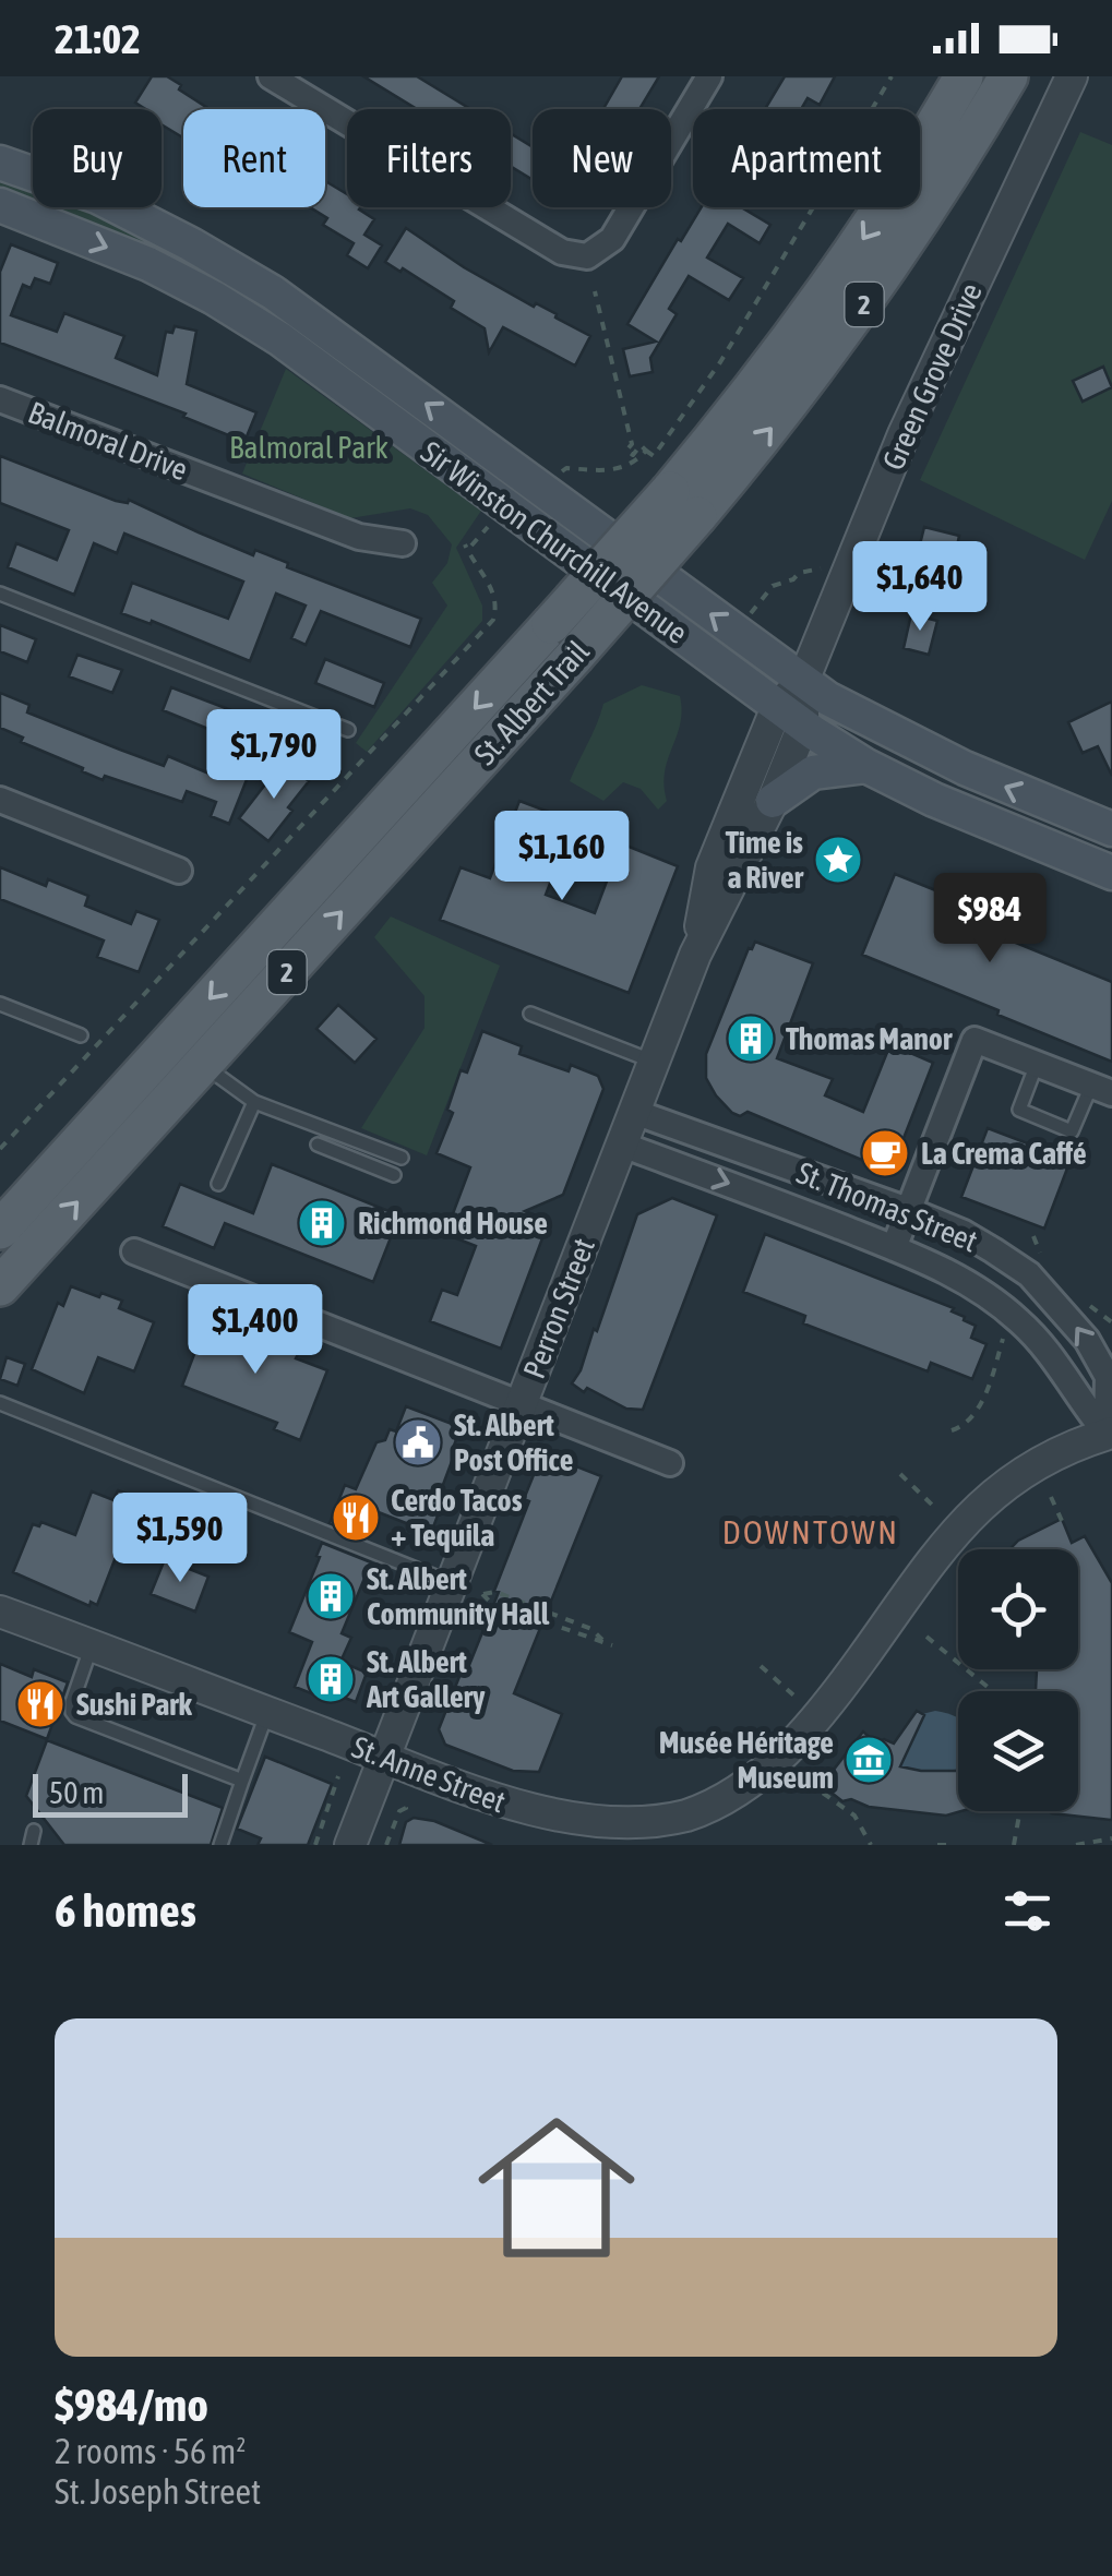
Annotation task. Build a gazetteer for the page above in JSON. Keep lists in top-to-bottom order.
{
  "streets": {
    "main road": ["2", "Sir Winston Churchill Avenue", "St. Albert Trail"],
    "street": [
      "Green Grove Drive",
      "Balmoral Drive",
      "St. Thomas Street",
      "Perron Street",
      "St. Anne Street"
    ]
  },
  "crossings": [
    ["Green Grove Drive", "Sir Winston Churchill Avenue"],
    ["Green Grove Drive", "Perron Street"],
    ["Sir Winston Churchill Avenue", "Perron Street"],
    ["St. Thomas Street", "Perron Street"],
    ["St. Thomas Street", "St. Anne Street"],
    ["Perron Street", "St. Anne Street"]
  ],
  "districts": ["DOWNTOWN"],
  "parks": ["Balmoral Park"],
  "places": {
    "place": ["Time is a River"],
    "building": [
      "Thomas Manor",
      "Richmond House",
      "St. Albert Community Hall",
      "St. Albert Art Gallery"
    ],
    "cafe": ["La Crema Caffé"],
    "public building": ["St. Albert Post Office"],
    "restaurant": ["Cerdo Tacos + Tequila", "Sushi Park"],
    "museum": ["Musée Héritage Museum"]
  },
  "scale_bar": "50 m",
  "page": {
    "status": "21:02",
    "chip": [
      "Buy",
      "Rent",
      "Filters",
      "New",
      "Apartment"
    ],
    "price": [
      "$1,640",
      "$1,790",
      "$1,160",
      "$984",
      "$1,400",
      "$1,590"
    ],
    "scale": "50 m",
    "heading": "6 homes",
    "list": [
      {
        "name": "$984/mo",
        "note": "2 rooms · 56 m² · St. Joseph Street"
      }
    ]
  }
}
